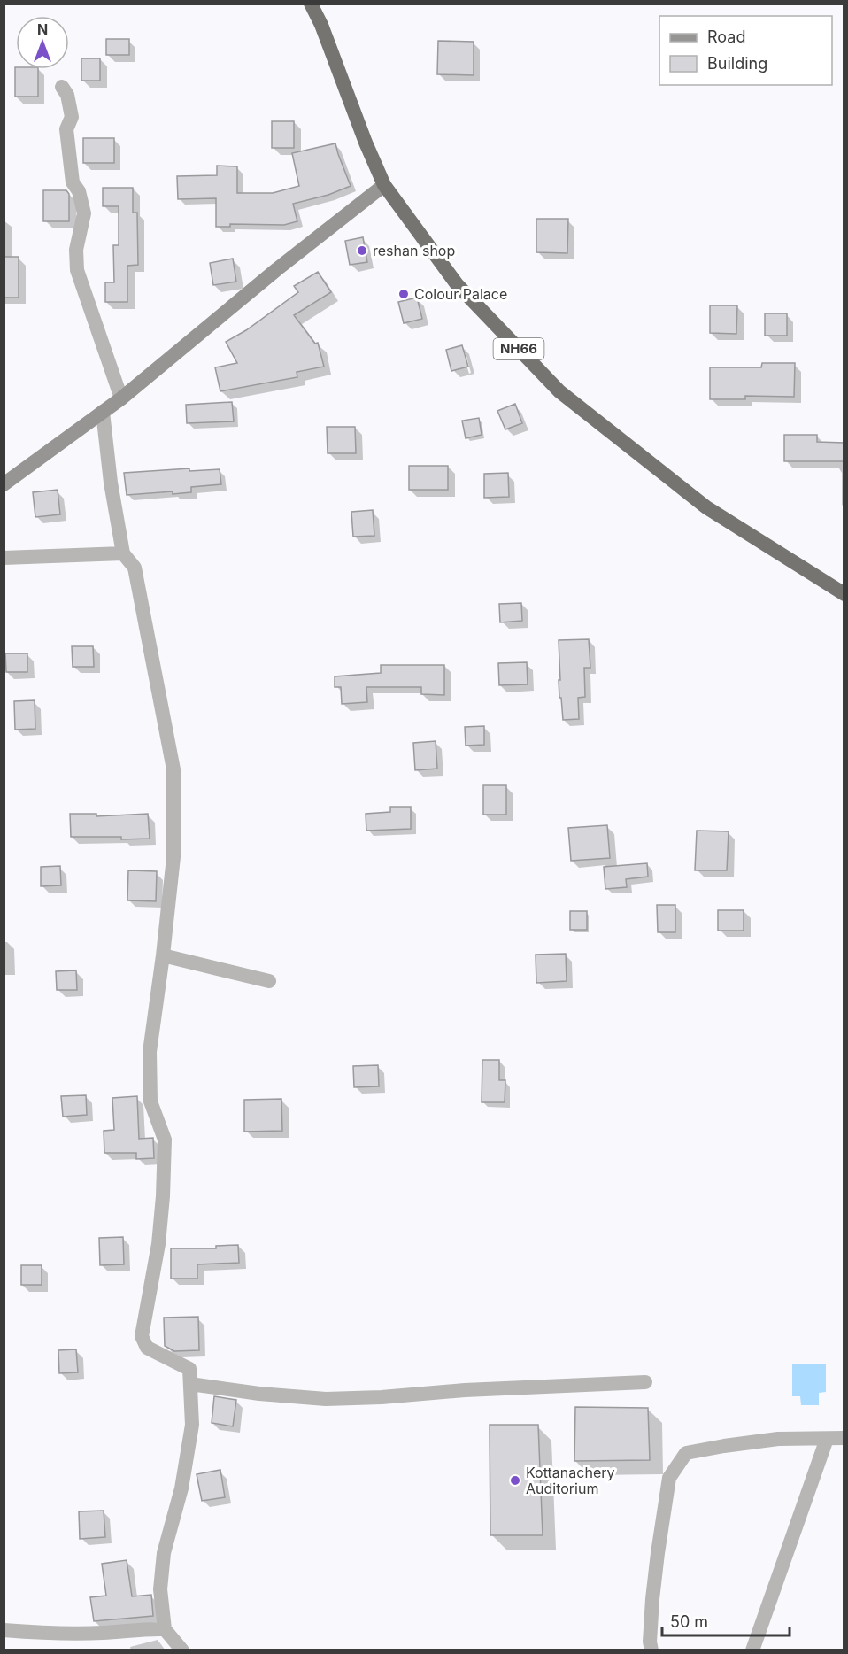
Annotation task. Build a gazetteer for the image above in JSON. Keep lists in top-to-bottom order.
{
  "streets": {
    "highway": ["NH66"]
  },
  "places": ["reshan shop", "Colour Palace", "Kottanachery Auditorium"],
  "legend": ["Road", "Building"],
  "scale_bar": "50 m",
  "north": "top"
}
